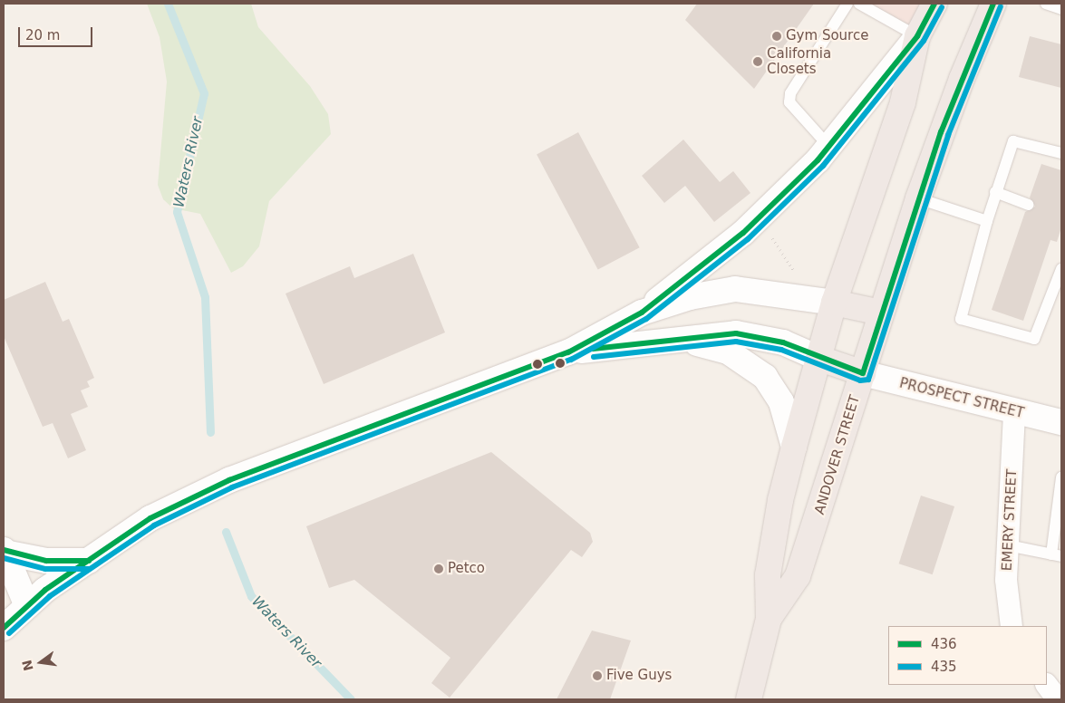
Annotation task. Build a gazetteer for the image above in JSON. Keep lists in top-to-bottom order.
{
  "streets": {
    "highway": ["ANDOVER STREET"],
    "main road": ["PROSPECT STREET"],
    "street": ["EMERY STREET"]
  },
  "crossings": [
    ["PROSPECT STREET", "ANDOVER STREET"],
    ["PROSPECT STREET", "EMERY STREET"]
  ],
  "water": ["Waters River"],
  "places": [
    "Gym Source",
    "California Closets",
    "Petco",
    "Five Guys"
  ],
  "lines": ["transit line 436", "transit line 435"],
  "legend": ["436", "435"],
  "scale_bar": "20 m",
  "north": "left"
}
